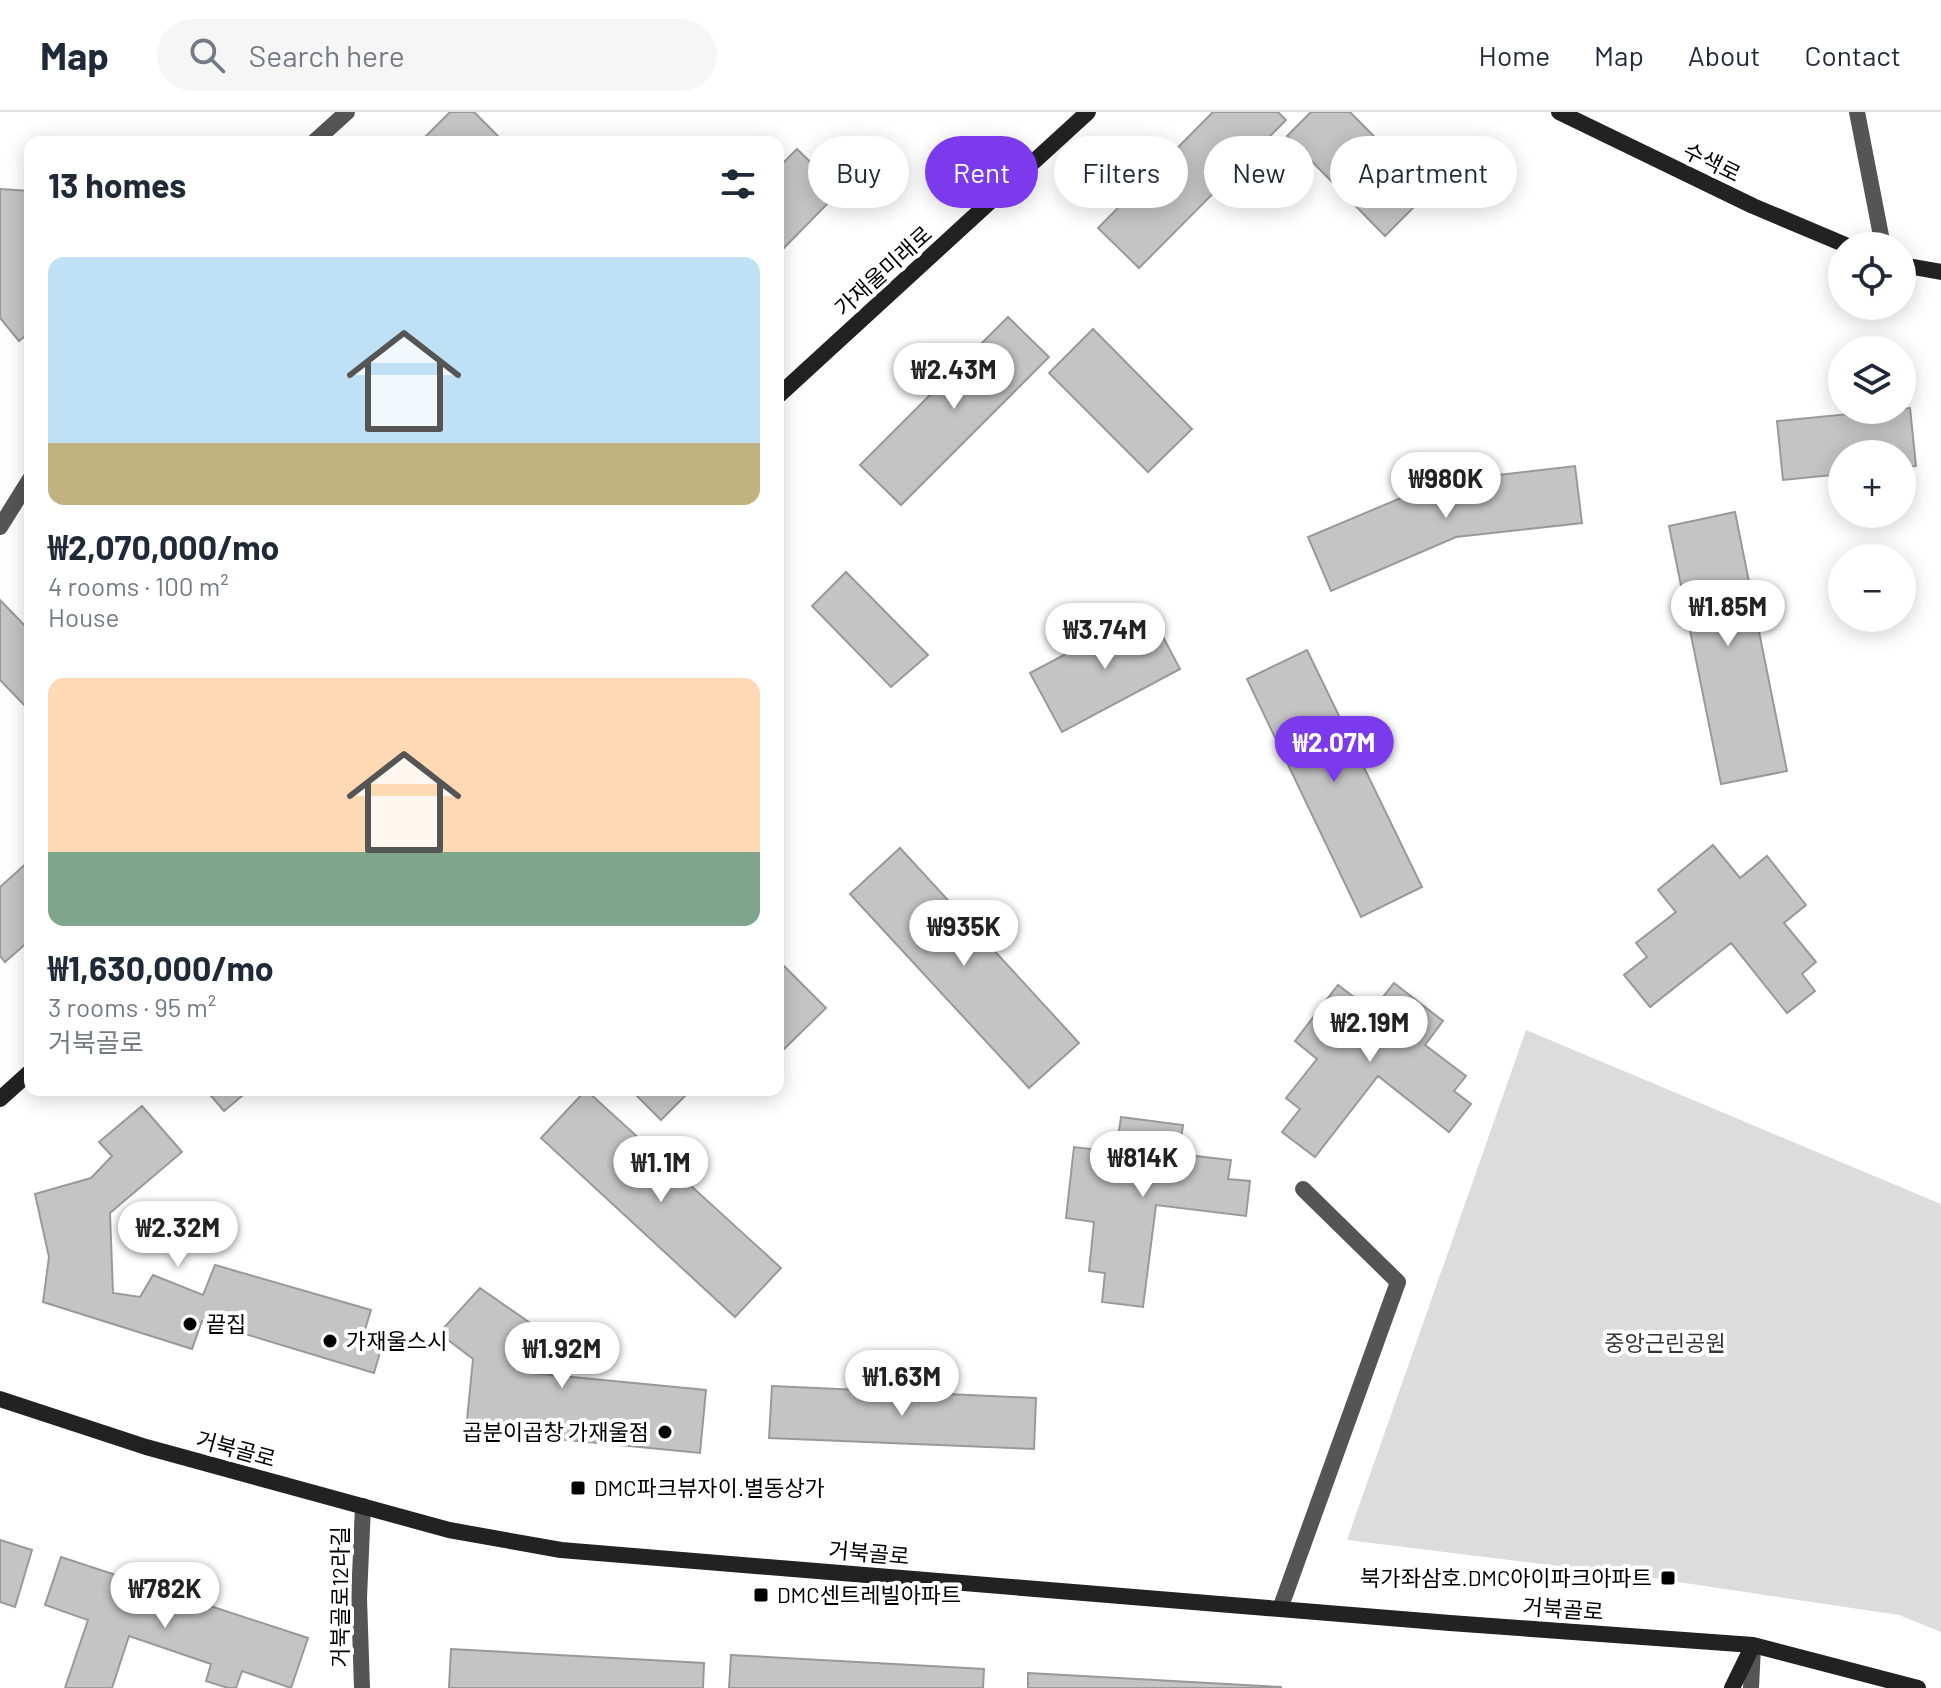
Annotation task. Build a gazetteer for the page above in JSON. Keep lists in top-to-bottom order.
{
  "streets": {
    "main road": ["수색로", "가재울미래로", "거북골로"],
    "street": ["거북골로12라길"]
  },
  "crossings": [
    ["거북골로", "거북골로12라길"]
  ],
  "parks": ["중앙근린공원"],
  "places": {
    "other": ["끝집", "가재울스시", "곱분이곱창 가재울점"],
    "transit": ["DMC파크뷰자이.별동상가", "북가좌삼호.DMC아이파크아파트", "DMC센트레빌아파트"]
  },
  "page": {
    "header": "Map",
    "search": "Search here",
    "nav": [
      "Home",
      "Map",
      "About",
      "Contact"
    ],
    "chip": [
      "Buy",
      "Rent",
      "Filters",
      "New",
      "Apartment"
    ],
    "heading": "13 homes",
    "map_buttons": ["+", "−"],
    "list": [
      {
        "name": "₩2,070,000/mo",
        "note": "4 rooms · 100 m² · House"
      },
      {
        "name": "₩1,630,000/mo",
        "note": "3 rooms · 95 m² · 거북골로"
      }
    ],
    "price": [
      "₩2.43M",
      "₩980K",
      "₩1.85M",
      "₩3.74M",
      "₩2.07M",
      "₩935K",
      "₩2.19M",
      "₩814K",
      "₩1.1M",
      "₩2.32M",
      "₩1.92M",
      "₩1.63M",
      "₩782K"
    ]
  }
}
